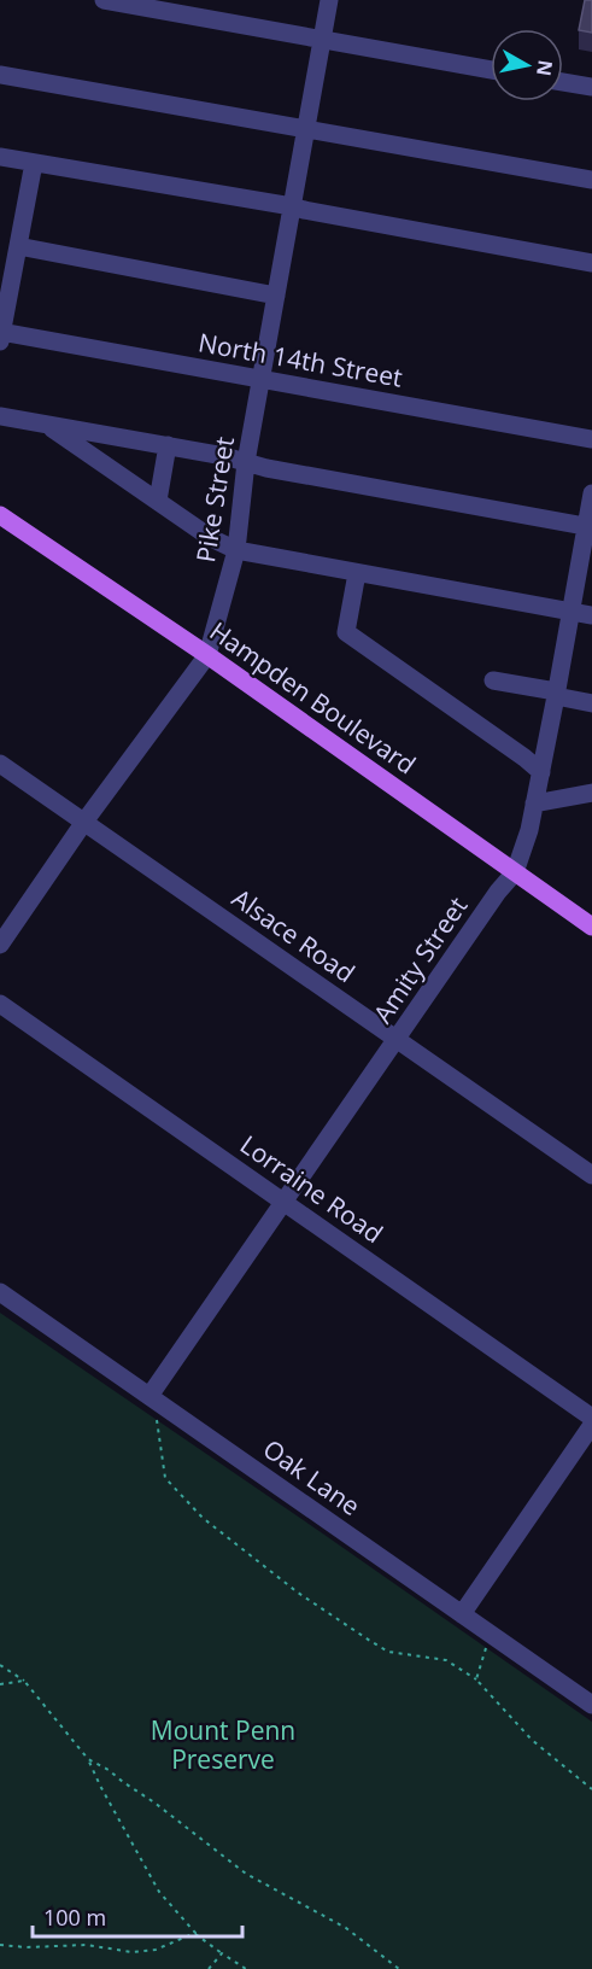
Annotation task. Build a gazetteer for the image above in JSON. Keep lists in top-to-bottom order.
{
  "streets": {
    "main road": ["Hampden Boulevard"],
    "street": [
      "North 14th Street",
      "Pike Street",
      "Alsace Road",
      "Amity Street",
      "Lorraine Road",
      "Oak Lane"
    ]
  },
  "crossings": [
    ["North 14th Street", "Pike Street"],
    ["Pike Street", "Hampden Boulevard"],
    ["Pike Street", "Alsace Road"],
    ["Hampden Boulevard", "Amity Street"],
    ["Alsace Road", "Amity Street"],
    ["Amity Street", "Lorraine Road"],
    ["Amity Street", "Oak Lane"]
  ],
  "parks": ["Mount Penn Preserve"],
  "scale_bar": "100 m",
  "north": "right"
}
